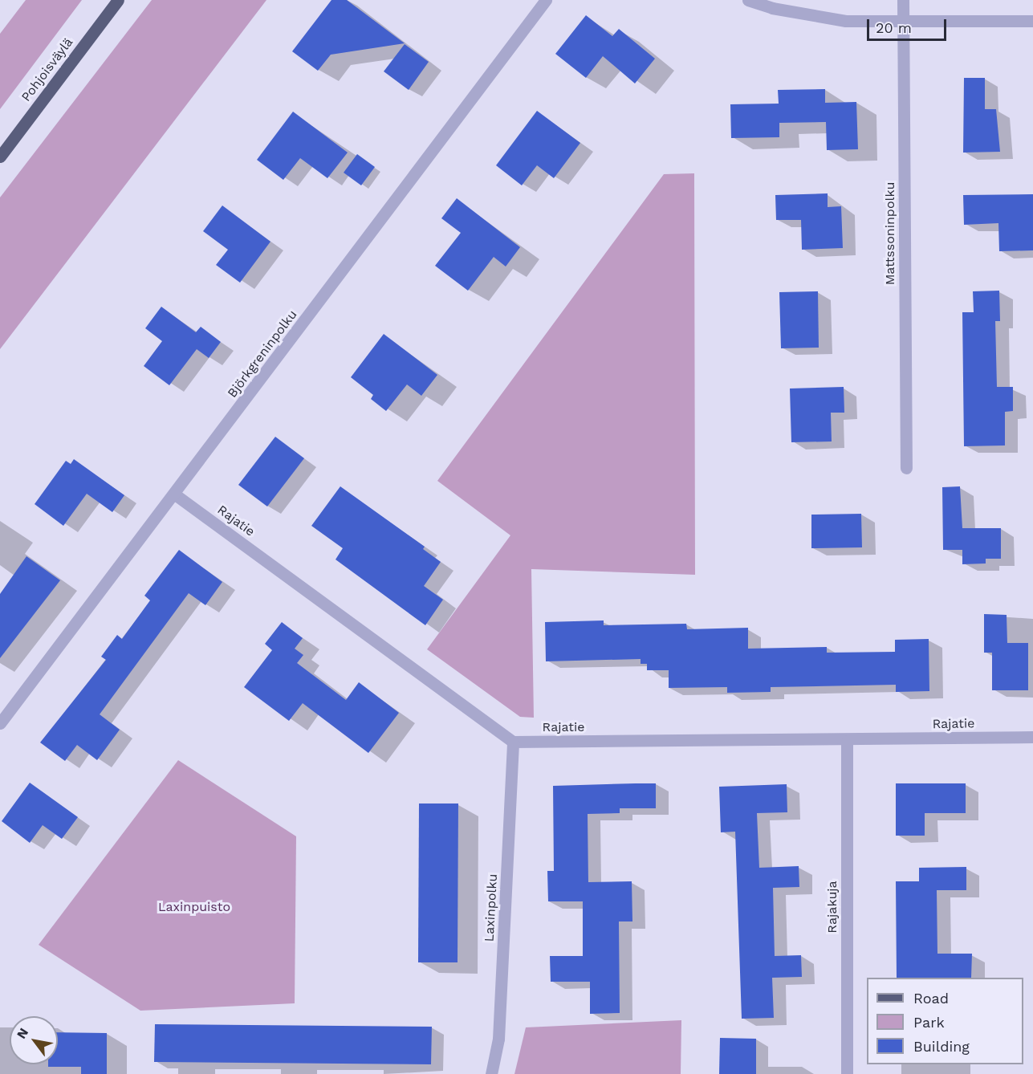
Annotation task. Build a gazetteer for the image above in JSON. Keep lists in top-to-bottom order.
{
  "streets": {
    "main road": ["Pohjoisväylä"],
    "street": [
      "Mattssoninpolku",
      "Björkgreninpolku",
      "Rajatie",
      "Rajakuja",
      "Laxinpolku"
    ]
  },
  "crossings": [
    ["Björkgreninpolku", "Rajatie"],
    ["Rajatie", "Rajakuja"],
    ["Rajatie", "Laxinpolku"]
  ],
  "parks": ["Laxinpuisto"],
  "legend": ["Road", "Park", "Building"],
  "scale_bar": "20 m",
  "north": "top left"
}
